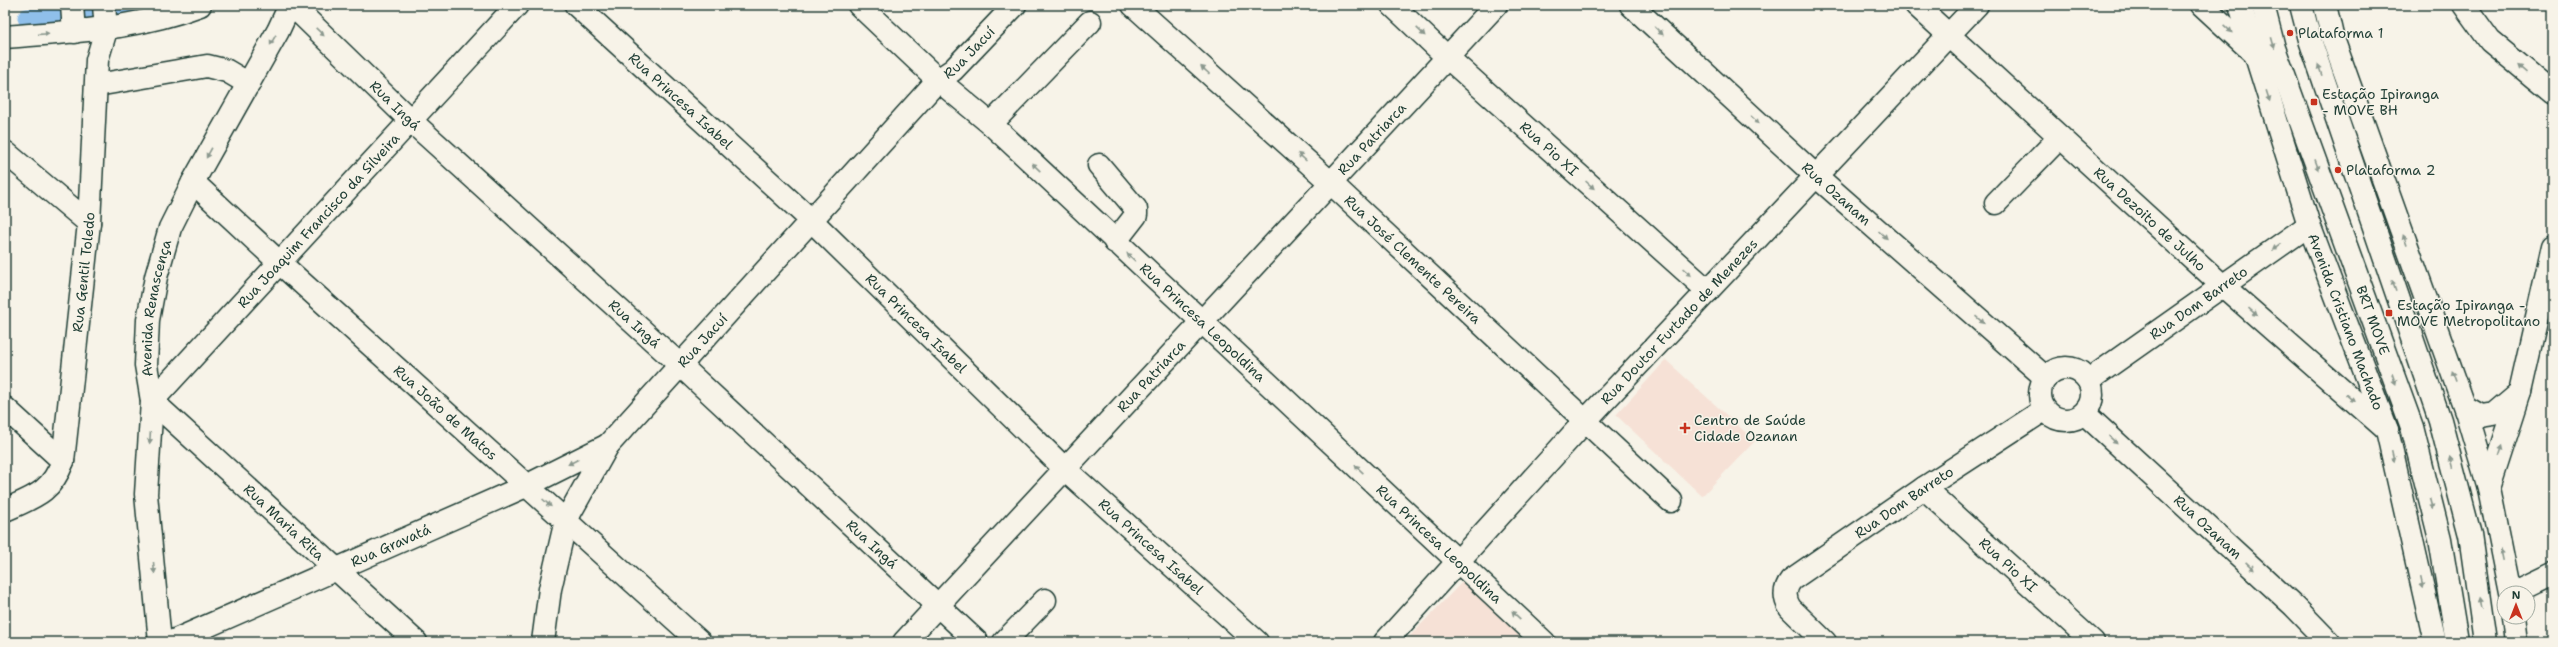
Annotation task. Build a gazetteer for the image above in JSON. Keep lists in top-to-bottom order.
{
  "streets": {
    "main road": [
      "Rua Jacuí",
      "Rua Princesa Isabel",
      "Rua Ingá",
      "Rua Patriarca",
      "Rua Pio XI",
      "Rua Ozanam",
      "Rua Dezoito de Julho",
      "Rua Joaquim Francisco da Silveira",
      "Rua José Clemente Pereira",
      "Rua Gentil Toledo",
      "Rua Dom Barreto",
      "Avenida Renascença",
      "BRT MOVE",
      "Avenida Cristiano Machado",
      "Rua Doutor Furtado de Menezes",
      "Rua Princesa Leopoldina",
      "Rua João de Matos",
      "Rua Maria Rita",
      "Rua Gravatá"
    ]
  },
  "crossings": [
    ["Rua Jacuí", "Rua Princesa Isabel"],
    ["Rua Jacuí", "Rua Ingá"],
    ["Rua Jacuí", "Rua Princesa Leopoldina"],
    ["Rua Jacuí", "Rua João de Matos"],
    ["Rua Jacuí", "Rua Gravatá"],
    ["Rua Princesa Isabel", "Rua Patriarca"],
    ["Rua Ingá", "Rua Patriarca"],
    ["Rua Ingá", "Rua Joaquim Francisco da Silveira"],
    ["Rua Ingá", "Avenida Renascença"],
    ["Rua Patriarca", "Rua Pio XI"],
    ["Rua Patriarca", "Rua José Clemente Pereira"],
    ["Rua Patriarca", "Rua Princesa Leopoldina"],
    ["Rua Pio XI", "Rua Dom Barreto"],
    ["Rua Pio XI", "Rua Doutor Furtado de Menezes"],
    ["Rua Ozanam", "Rua Dom Barreto"],
    ["Rua Ozanam", "Rua Doutor Furtado de Menezes"],
    ["Rua Dezoito de Julho", "Rua Dom Barreto"],
    ["Rua Dezoito de Julho", "Avenida Cristiano Machado"],
    ["Rua Dezoito de Julho", "Rua Doutor Furtado de Menezes"],
    ["Rua Joaquim Francisco da Silveira", "Avenida Renascença"],
    ["Rua Joaquim Francisco da Silveira", "Rua João de Matos"],
    ["Rua Joaquim Francisco da Silveira", "Rua Maria Rita"],
    ["Rua José Clemente Pereira", "Rua Doutor Furtado de Menezes"],
    ["Rua Dom Barreto", "Avenida Cristiano Machado"],
    ["Avenida Renascença", "Rua João de Matos"],
    ["Avenida Renascença", "Rua Maria Rita"],
    ["Rua Doutor Furtado de Menezes", "Rua Princesa Leopoldina"],
    ["Rua João de Matos", "Rua Gravatá"],
    ["Rua Maria Rita", "Rua Gravatá"]
  ],
  "one_way": [
    "Rua Pio XI",
    "Rua Ozanam",
    "Rua José Clemente Pereira",
    "Avenida Renascença",
    "Rua Princesa Leopoldina"
  ],
  "places": {
    "other": ["Plataforma 1", "Plataforma 2"],
    "transit": ["Estação Ipiranga - MOVE BH", "Estação Ipiranga - MOVE Metropolitano"],
    "health": ["Centro de Saúde Cidade Ozanan"]
  },
  "north": "top"
}
